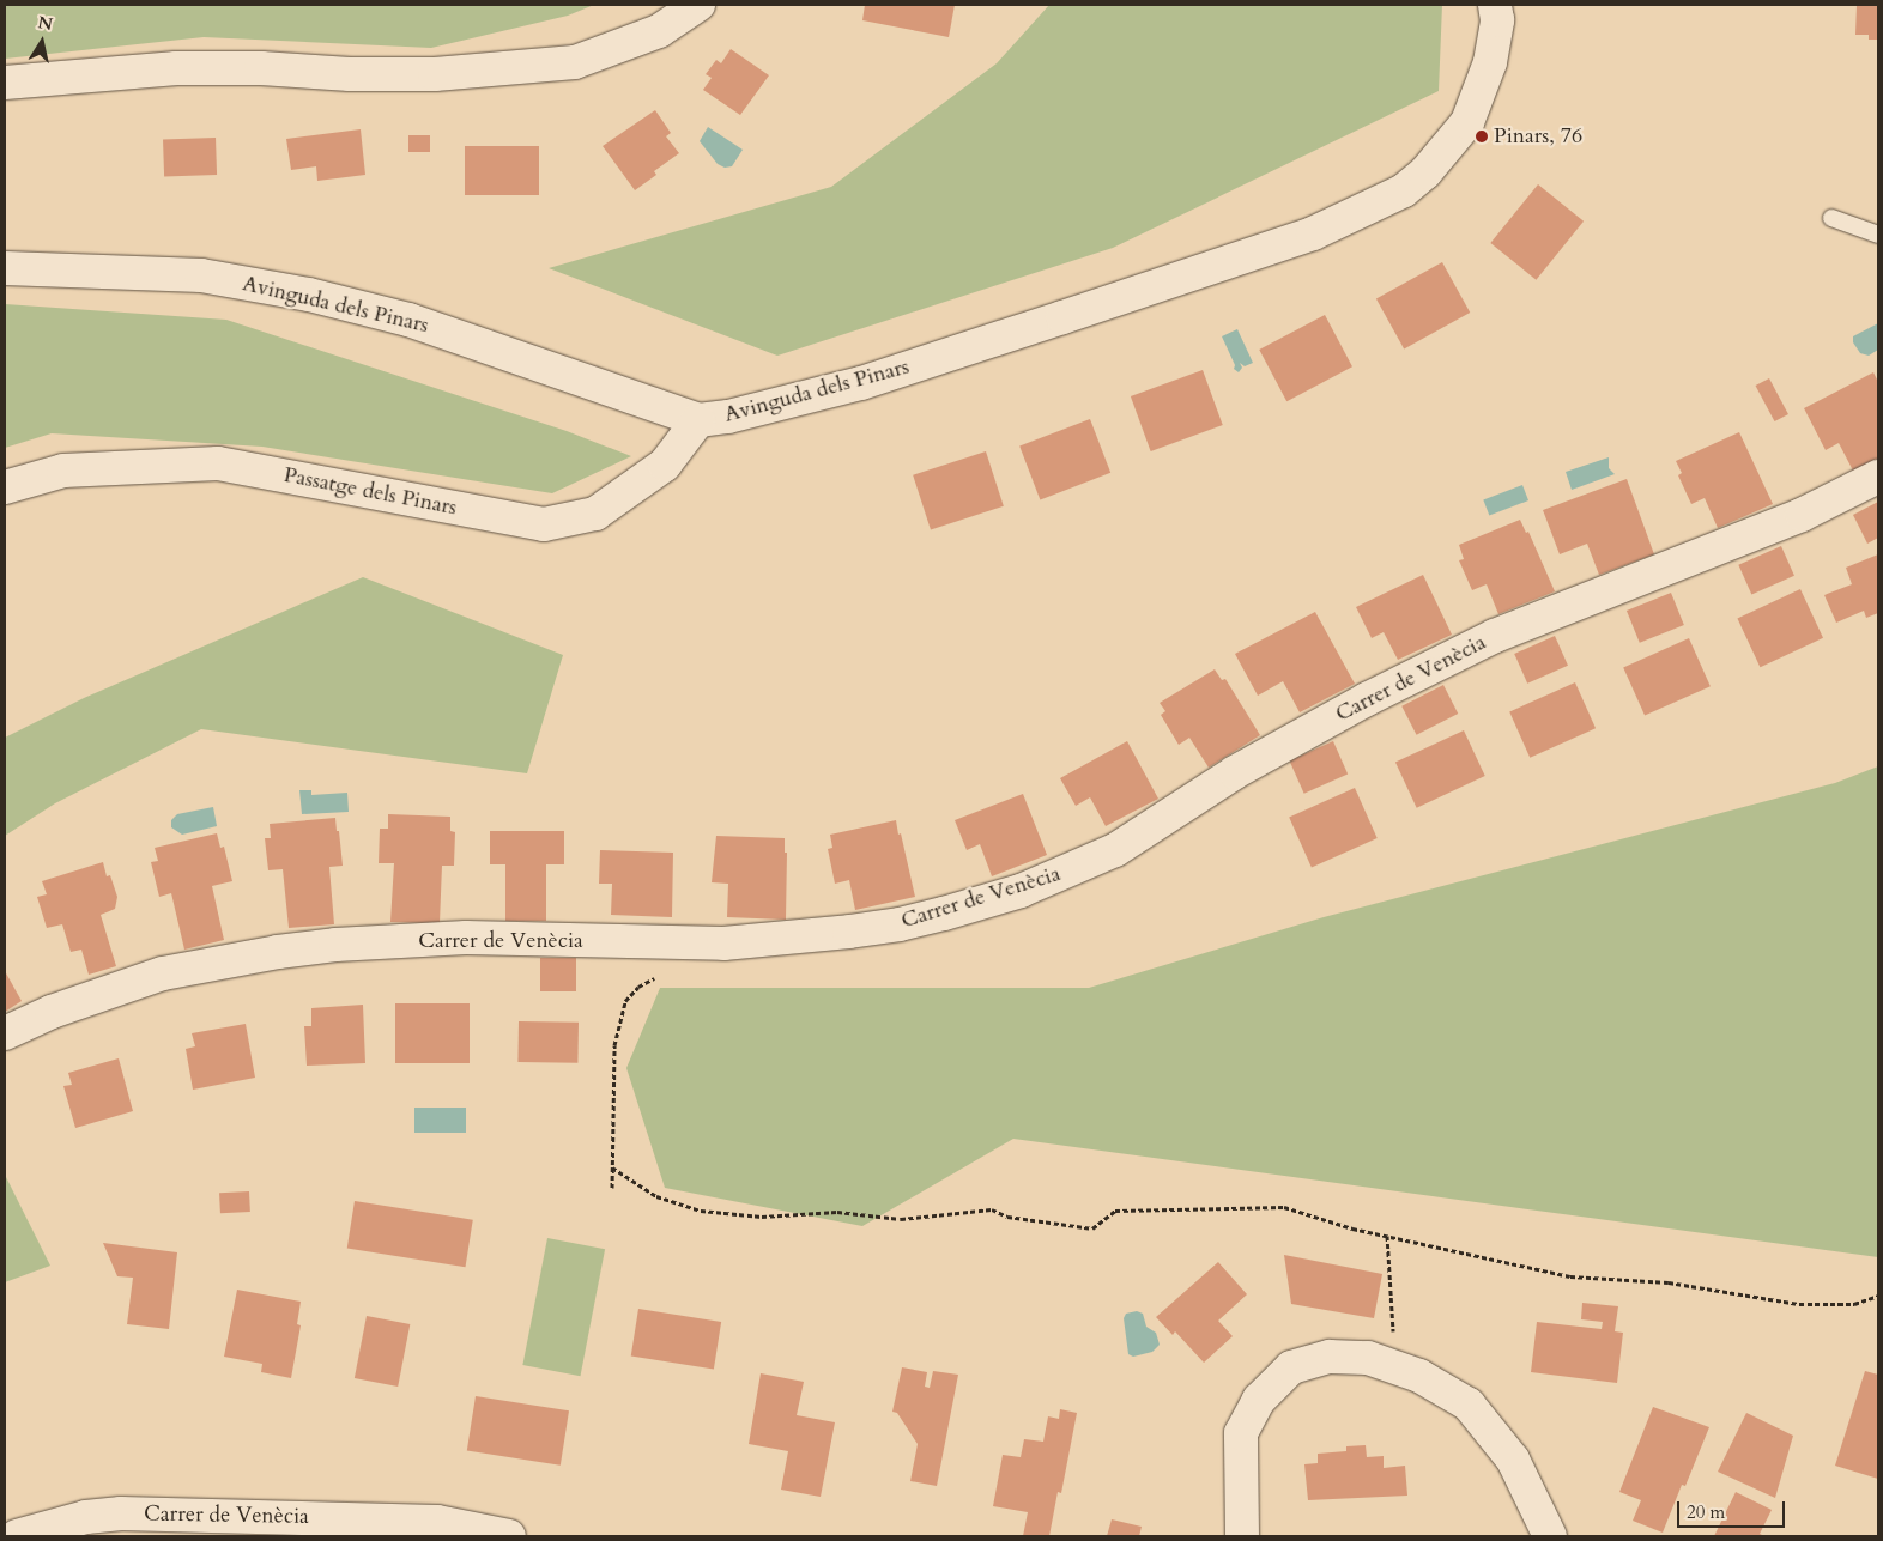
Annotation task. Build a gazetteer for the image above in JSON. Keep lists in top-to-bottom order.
{
  "streets": {
    "street": ["Avinguda dels Pinars", "Passatge dels Pinars", "Carrer de Venècia"]
  },
  "crossings": [
    ["Avinguda dels Pinars", "Passatge dels Pinars"]
  ],
  "places": ["Pinars, 76"],
  "scale_bar": "20 m",
  "north": "top"
}
